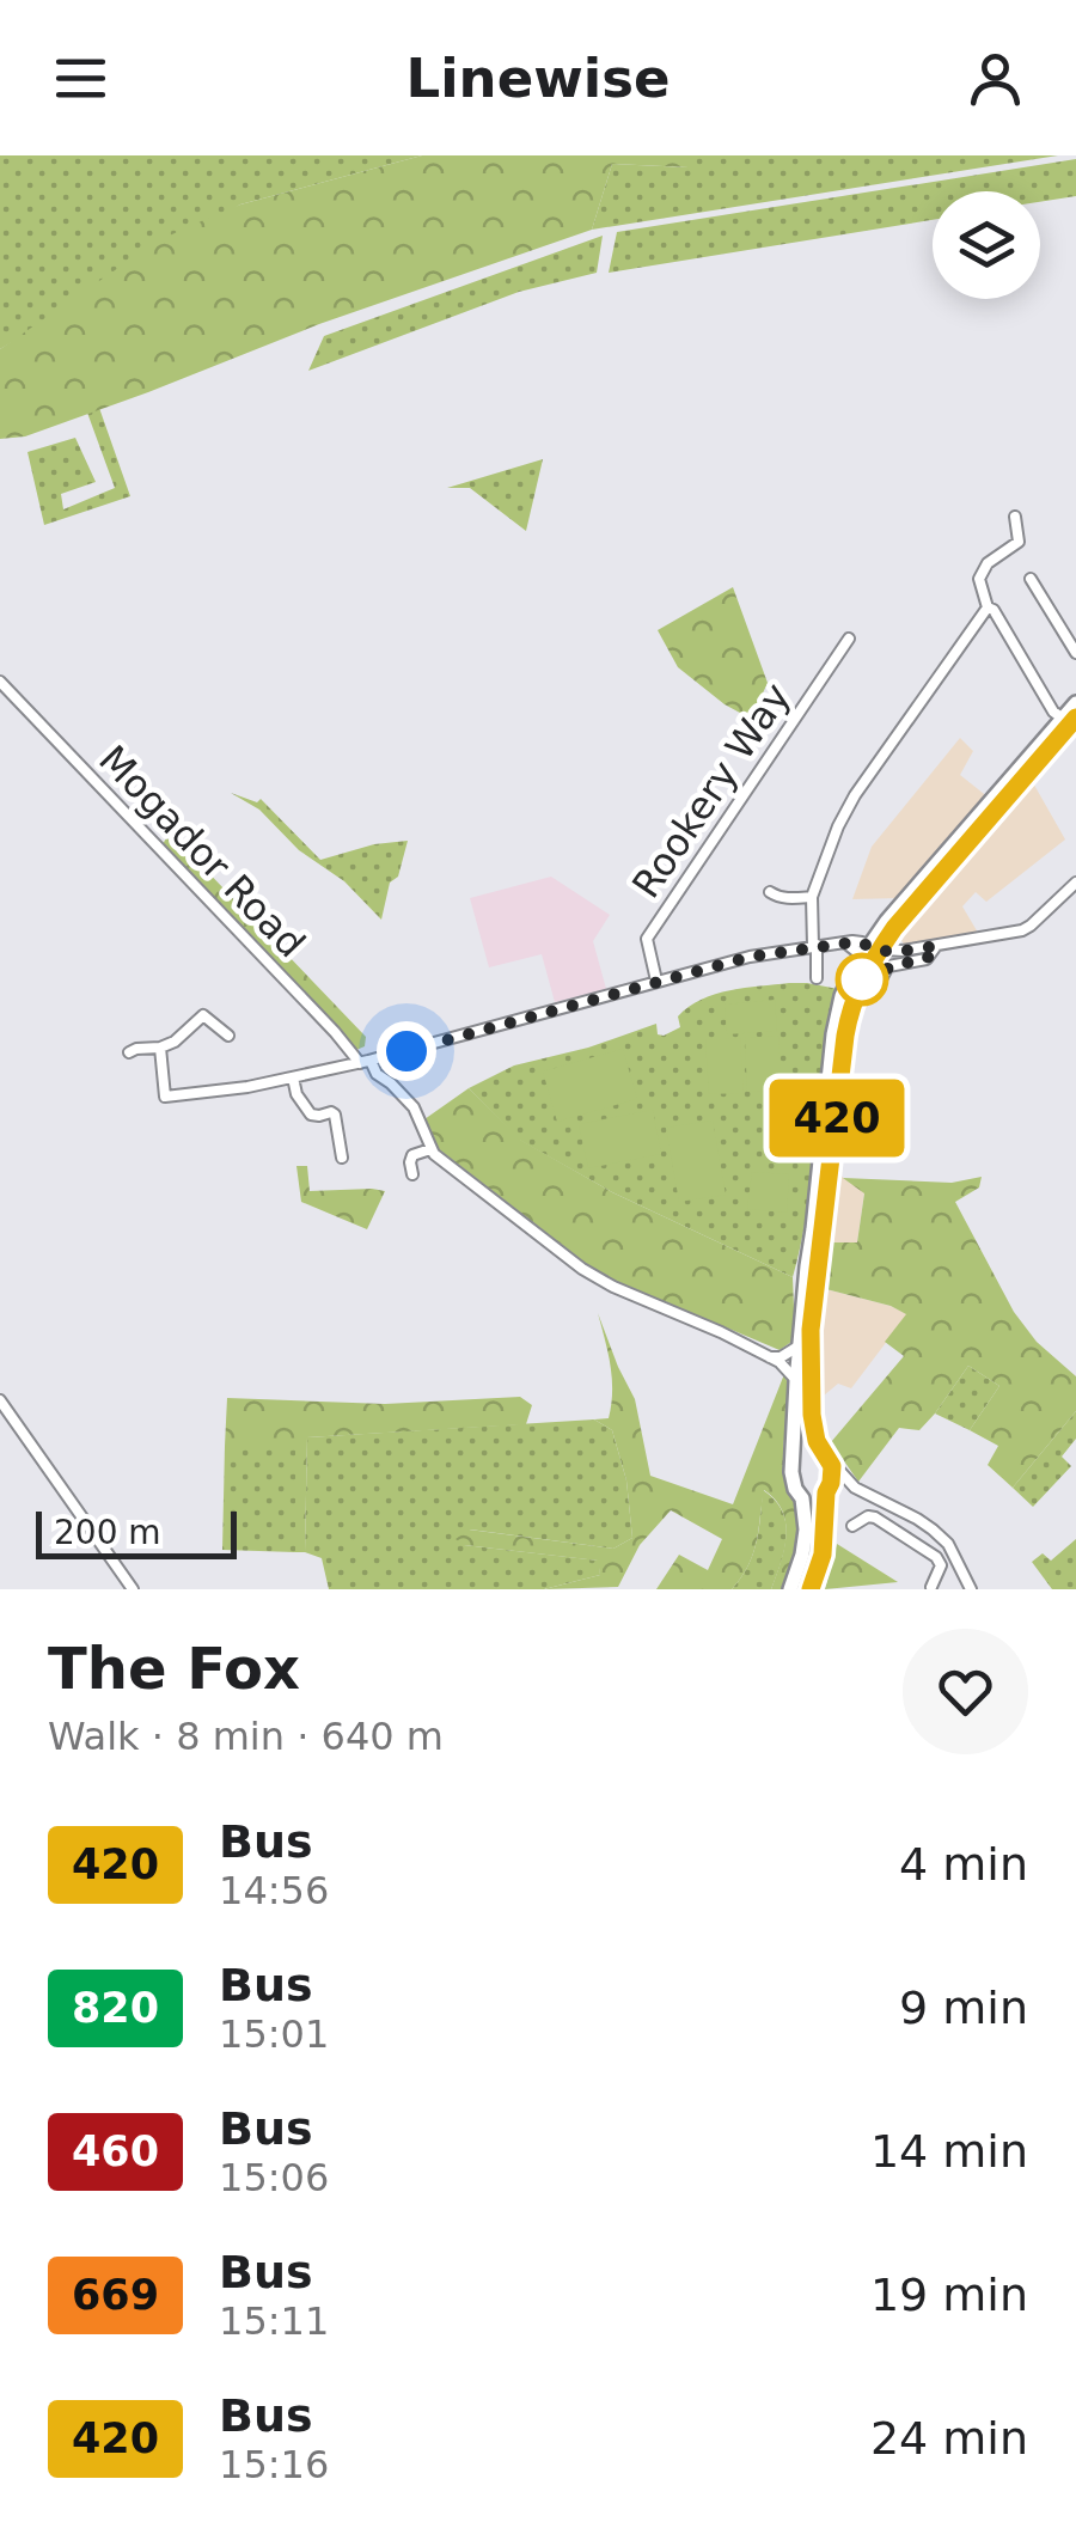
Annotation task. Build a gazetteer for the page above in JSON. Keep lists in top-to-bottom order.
{
  "streets": {
    "street": ["Rookery Way", "Mogador Road"]
  },
  "lines": ["bus line 420"],
  "scale_bar": "200 m",
  "page": {
    "header": "Linewise",
    "on_map": "420",
    "scale": "200 m",
    "heading": ["The Fox", "Walk · 8 min · 640 m"],
    "list": [
      {
        "mark": "420",
        "name": "Bus",
        "note": "14:56",
        "value": "4 min"
      },
      {
        "mark": "820",
        "name": "Bus",
        "note": "15:01",
        "value": "9 min"
      },
      {
        "mark": "460",
        "name": "Bus",
        "note": "15:06",
        "value": "14 min"
      },
      {
        "mark": "669",
        "name": "Bus",
        "note": "15:11",
        "value": "19 min"
      },
      {
        "mark": "420",
        "name": "Bus",
        "note": "15:16",
        "value": "24 min"
      }
    ]
  }
}
